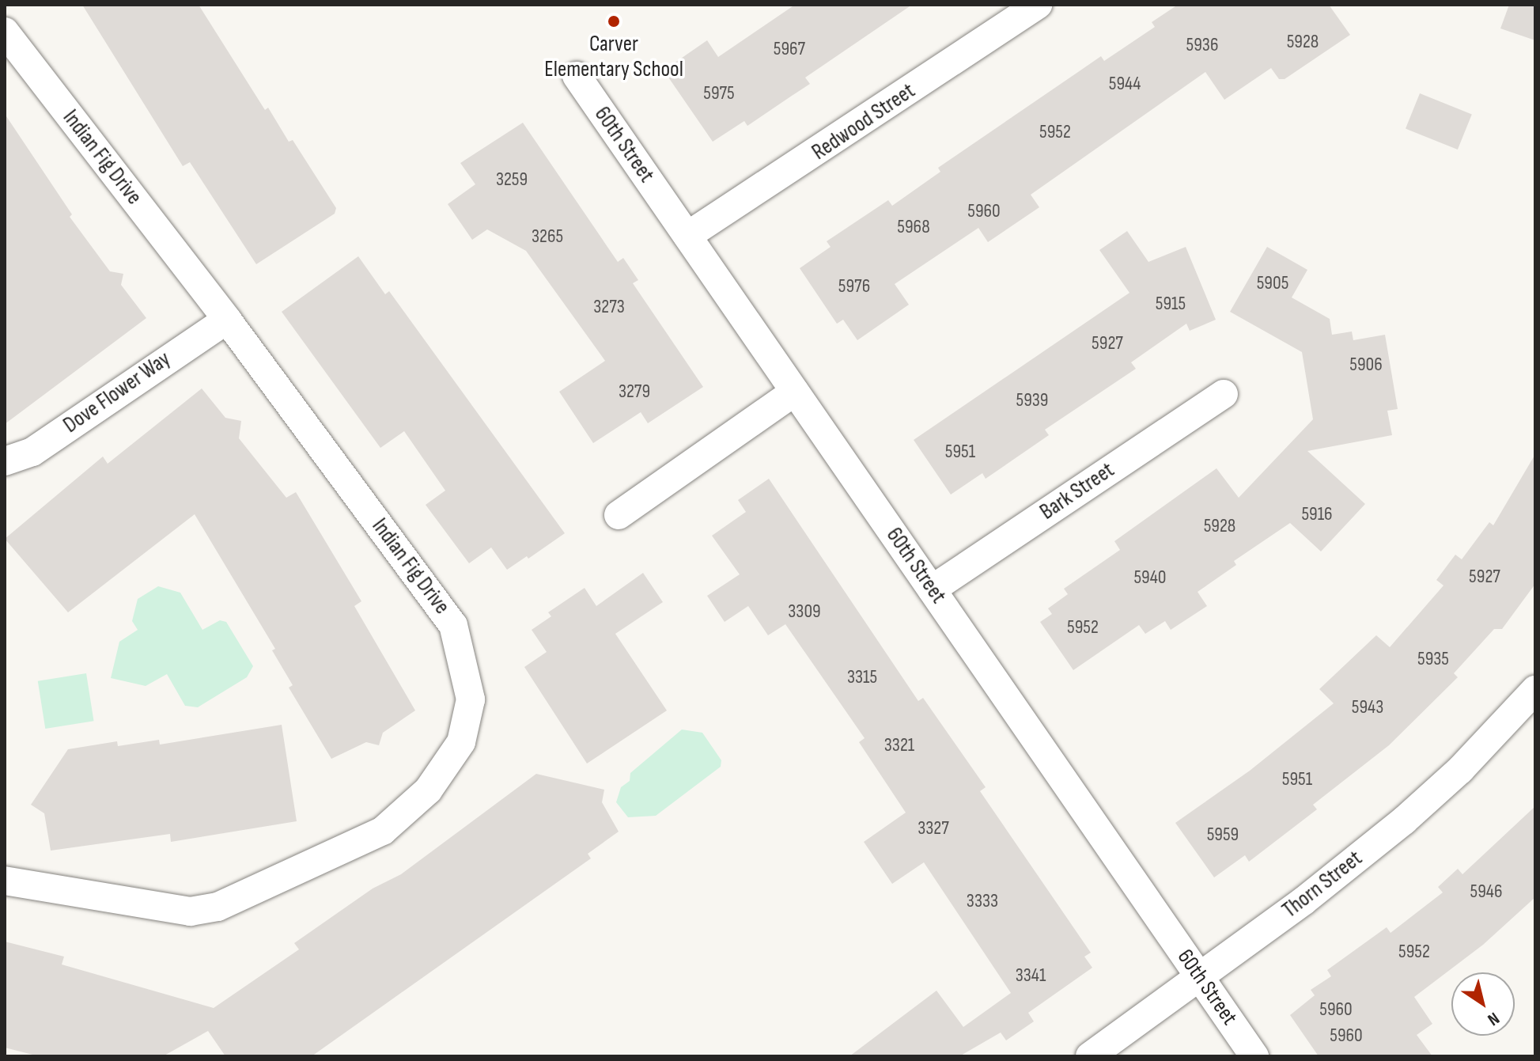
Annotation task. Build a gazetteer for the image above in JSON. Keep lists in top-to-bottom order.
{
  "streets": {
    "street": [
      "Redwood Street",
      "60th Street",
      "Indian Fig Drive",
      "Dove Flower Way",
      "Bark Street",
      "Thorn Street"
    ]
  },
  "crossings": [
    ["Redwood Street", "60th Street"],
    ["60th Street", "Bark Street"],
    ["60th Street", "Thorn Street"],
    ["Indian Fig Drive", "Dove Flower Way"]
  ],
  "places": ["Carver Elementary School"],
  "house_numbers": [
    "5928",
    "5936",
    "5967",
    "5944",
    "5975",
    "5952",
    "3259",
    "5960",
    "5968",
    "3265",
    "5905",
    "5976",
    "5915",
    "3273",
    "5927",
    "5906",
    "3279",
    "5939",
    "5951",
    "5916",
    "5928",
    "5927",
    "5940",
    "3309",
    "5952",
    "5935",
    "3315",
    "5943",
    "3321",
    "5951",
    "3327",
    "5959",
    "5946",
    "3333",
    "5952",
    "3341",
    "5960",
    "5960"
  ],
  "north": "bottom right"
}
